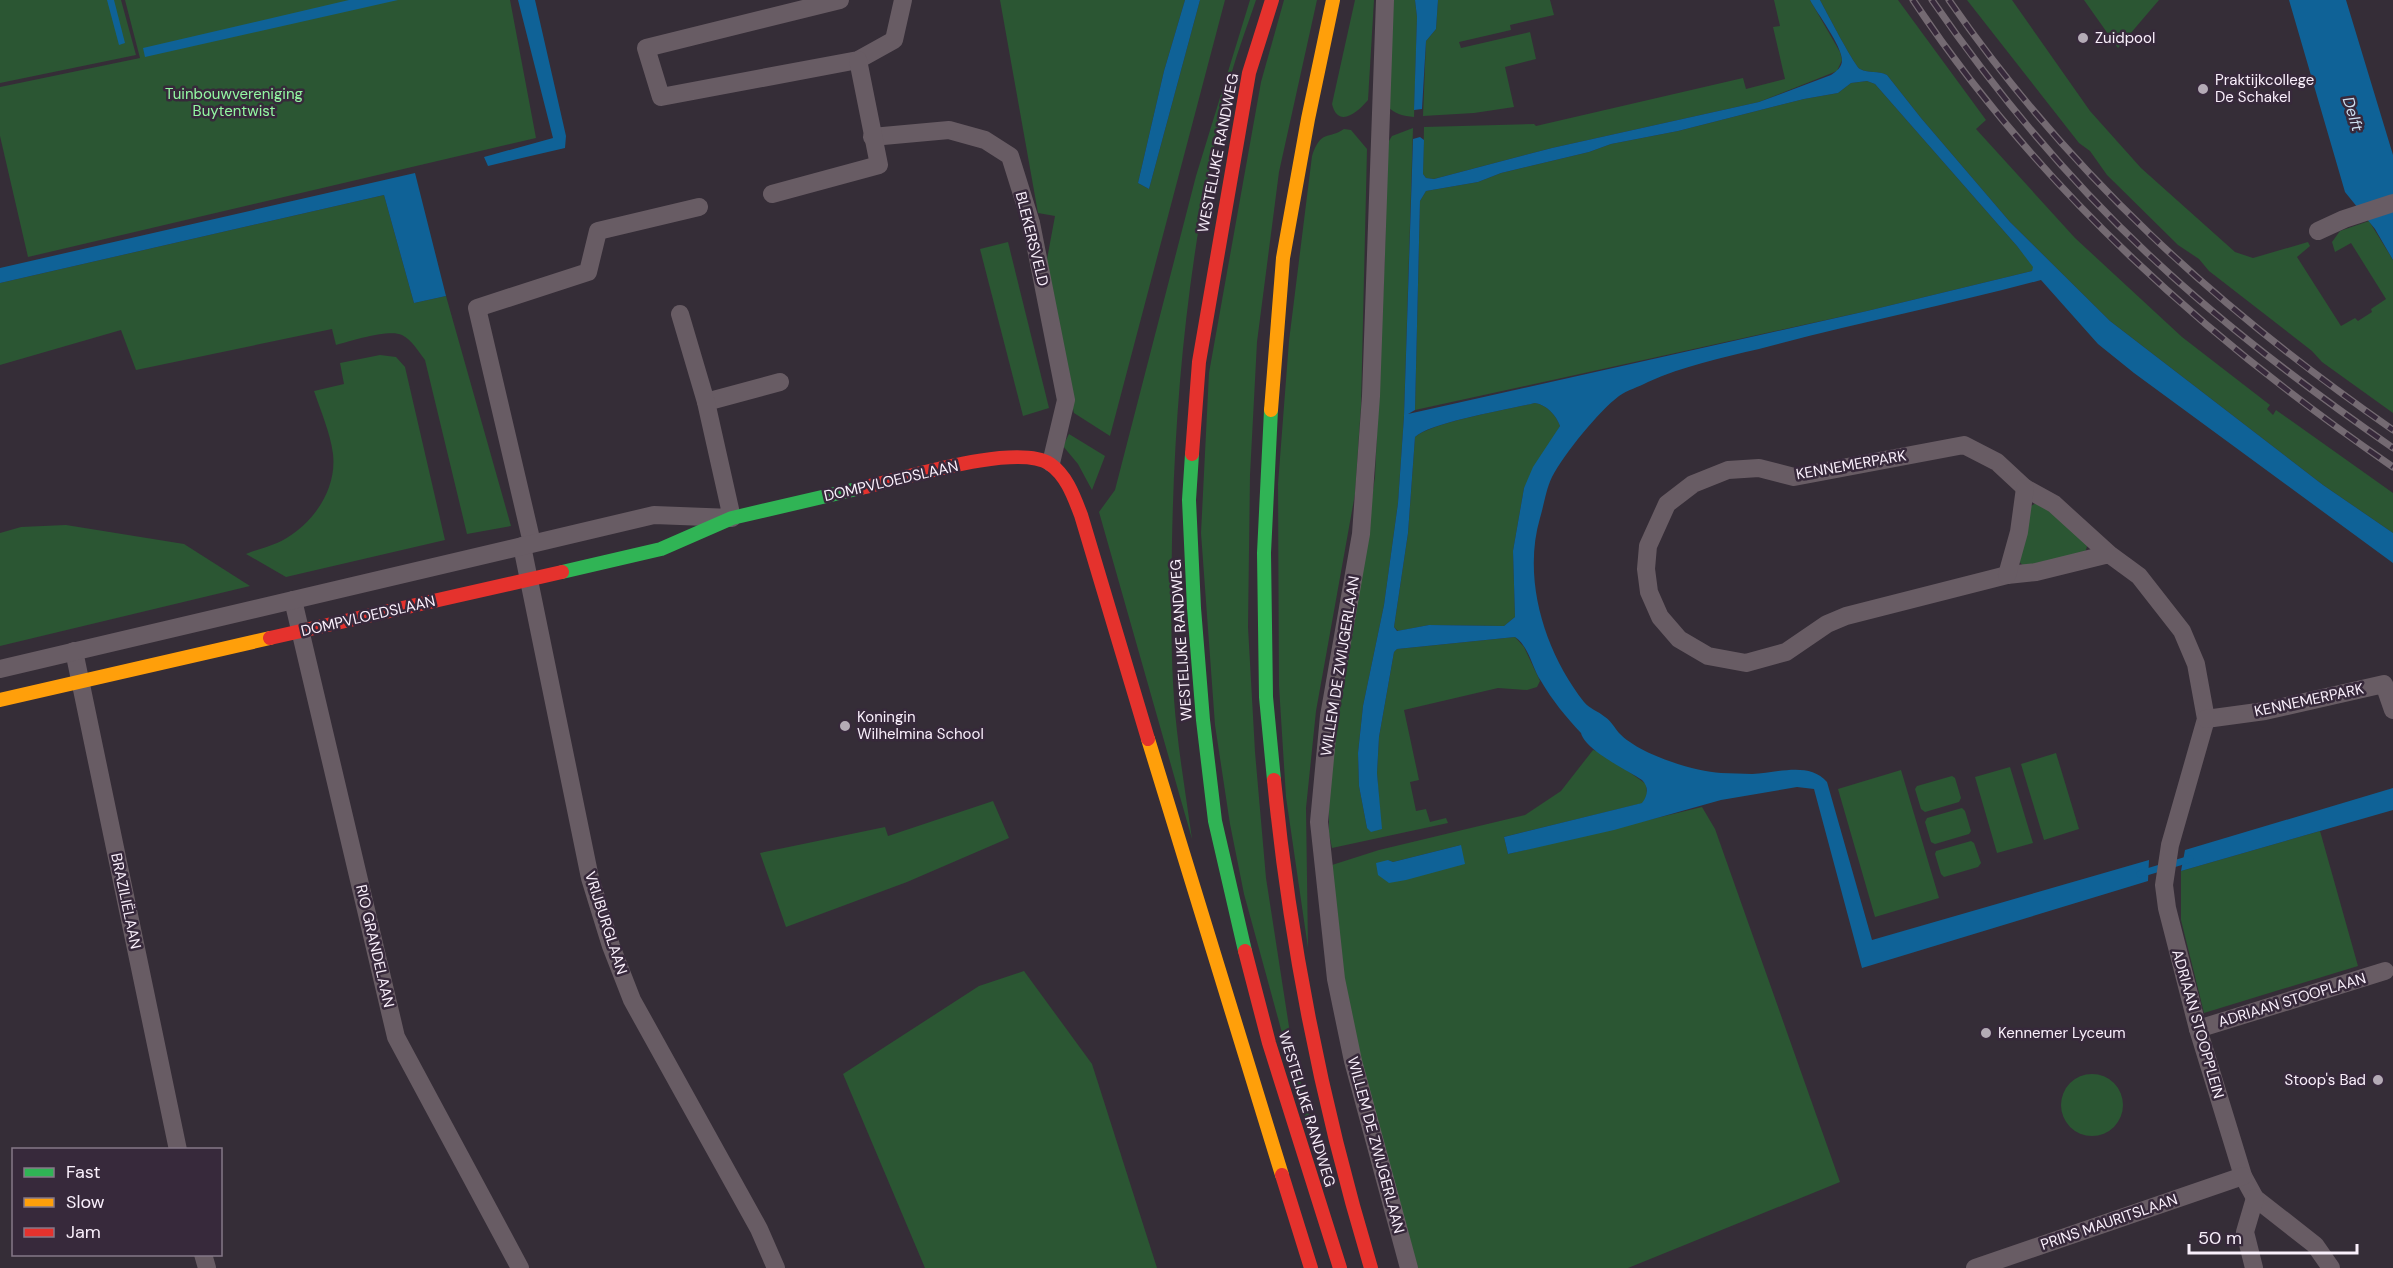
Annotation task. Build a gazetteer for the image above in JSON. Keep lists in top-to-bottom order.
{
  "streets": {
    "main road": ["WESTELIJKE RANDWEG", "DOMPVLOEDSLAAN"],
    "street": [
      "BLEKERSVELD",
      "KENNEMERPARK",
      "WILLEM DE ZWIJGERLAAN",
      "BRAZILIËLAAN",
      "VRIJBURGLAAN",
      "RIO GRANDELAAN",
      "ADRIAAN STOOPLAAN",
      "ADRIAAN STOOPPLEIN",
      "PRINS MAURITSLAAN"
    ]
  },
  "crossings": [
    ["BLEKERSVELD", "DOMPVLOEDSLAAN"],
    ["KENNEMERPARK", "ADRIAAN STOOPPLEIN"],
    ["DOMPVLOEDSLAAN", "BRAZILIËLAAN"],
    ["DOMPVLOEDSLAAN", "VRIJBURGLAAN"],
    ["DOMPVLOEDSLAAN", "RIO GRANDELAAN"],
    ["ADRIAAN STOOPLAAN", "ADRIAAN STOOPPLEIN"],
    ["ADRIAAN STOOPPLEIN", "PRINS MAURITSLAAN"]
  ],
  "water": ["Delft"],
  "parks": ["Tuinbouwvereniging Buytentwist"],
  "places": [
    "Zuidpool",
    "Praktijkcollege De Schakel",
    "Koningin Wilhelmina School",
    "Kennemer Lyceum",
    "Stoop's Bad"
  ],
  "legend": ["Fast", "Slow", "Jam"],
  "scale_bar": "50 m"
}
